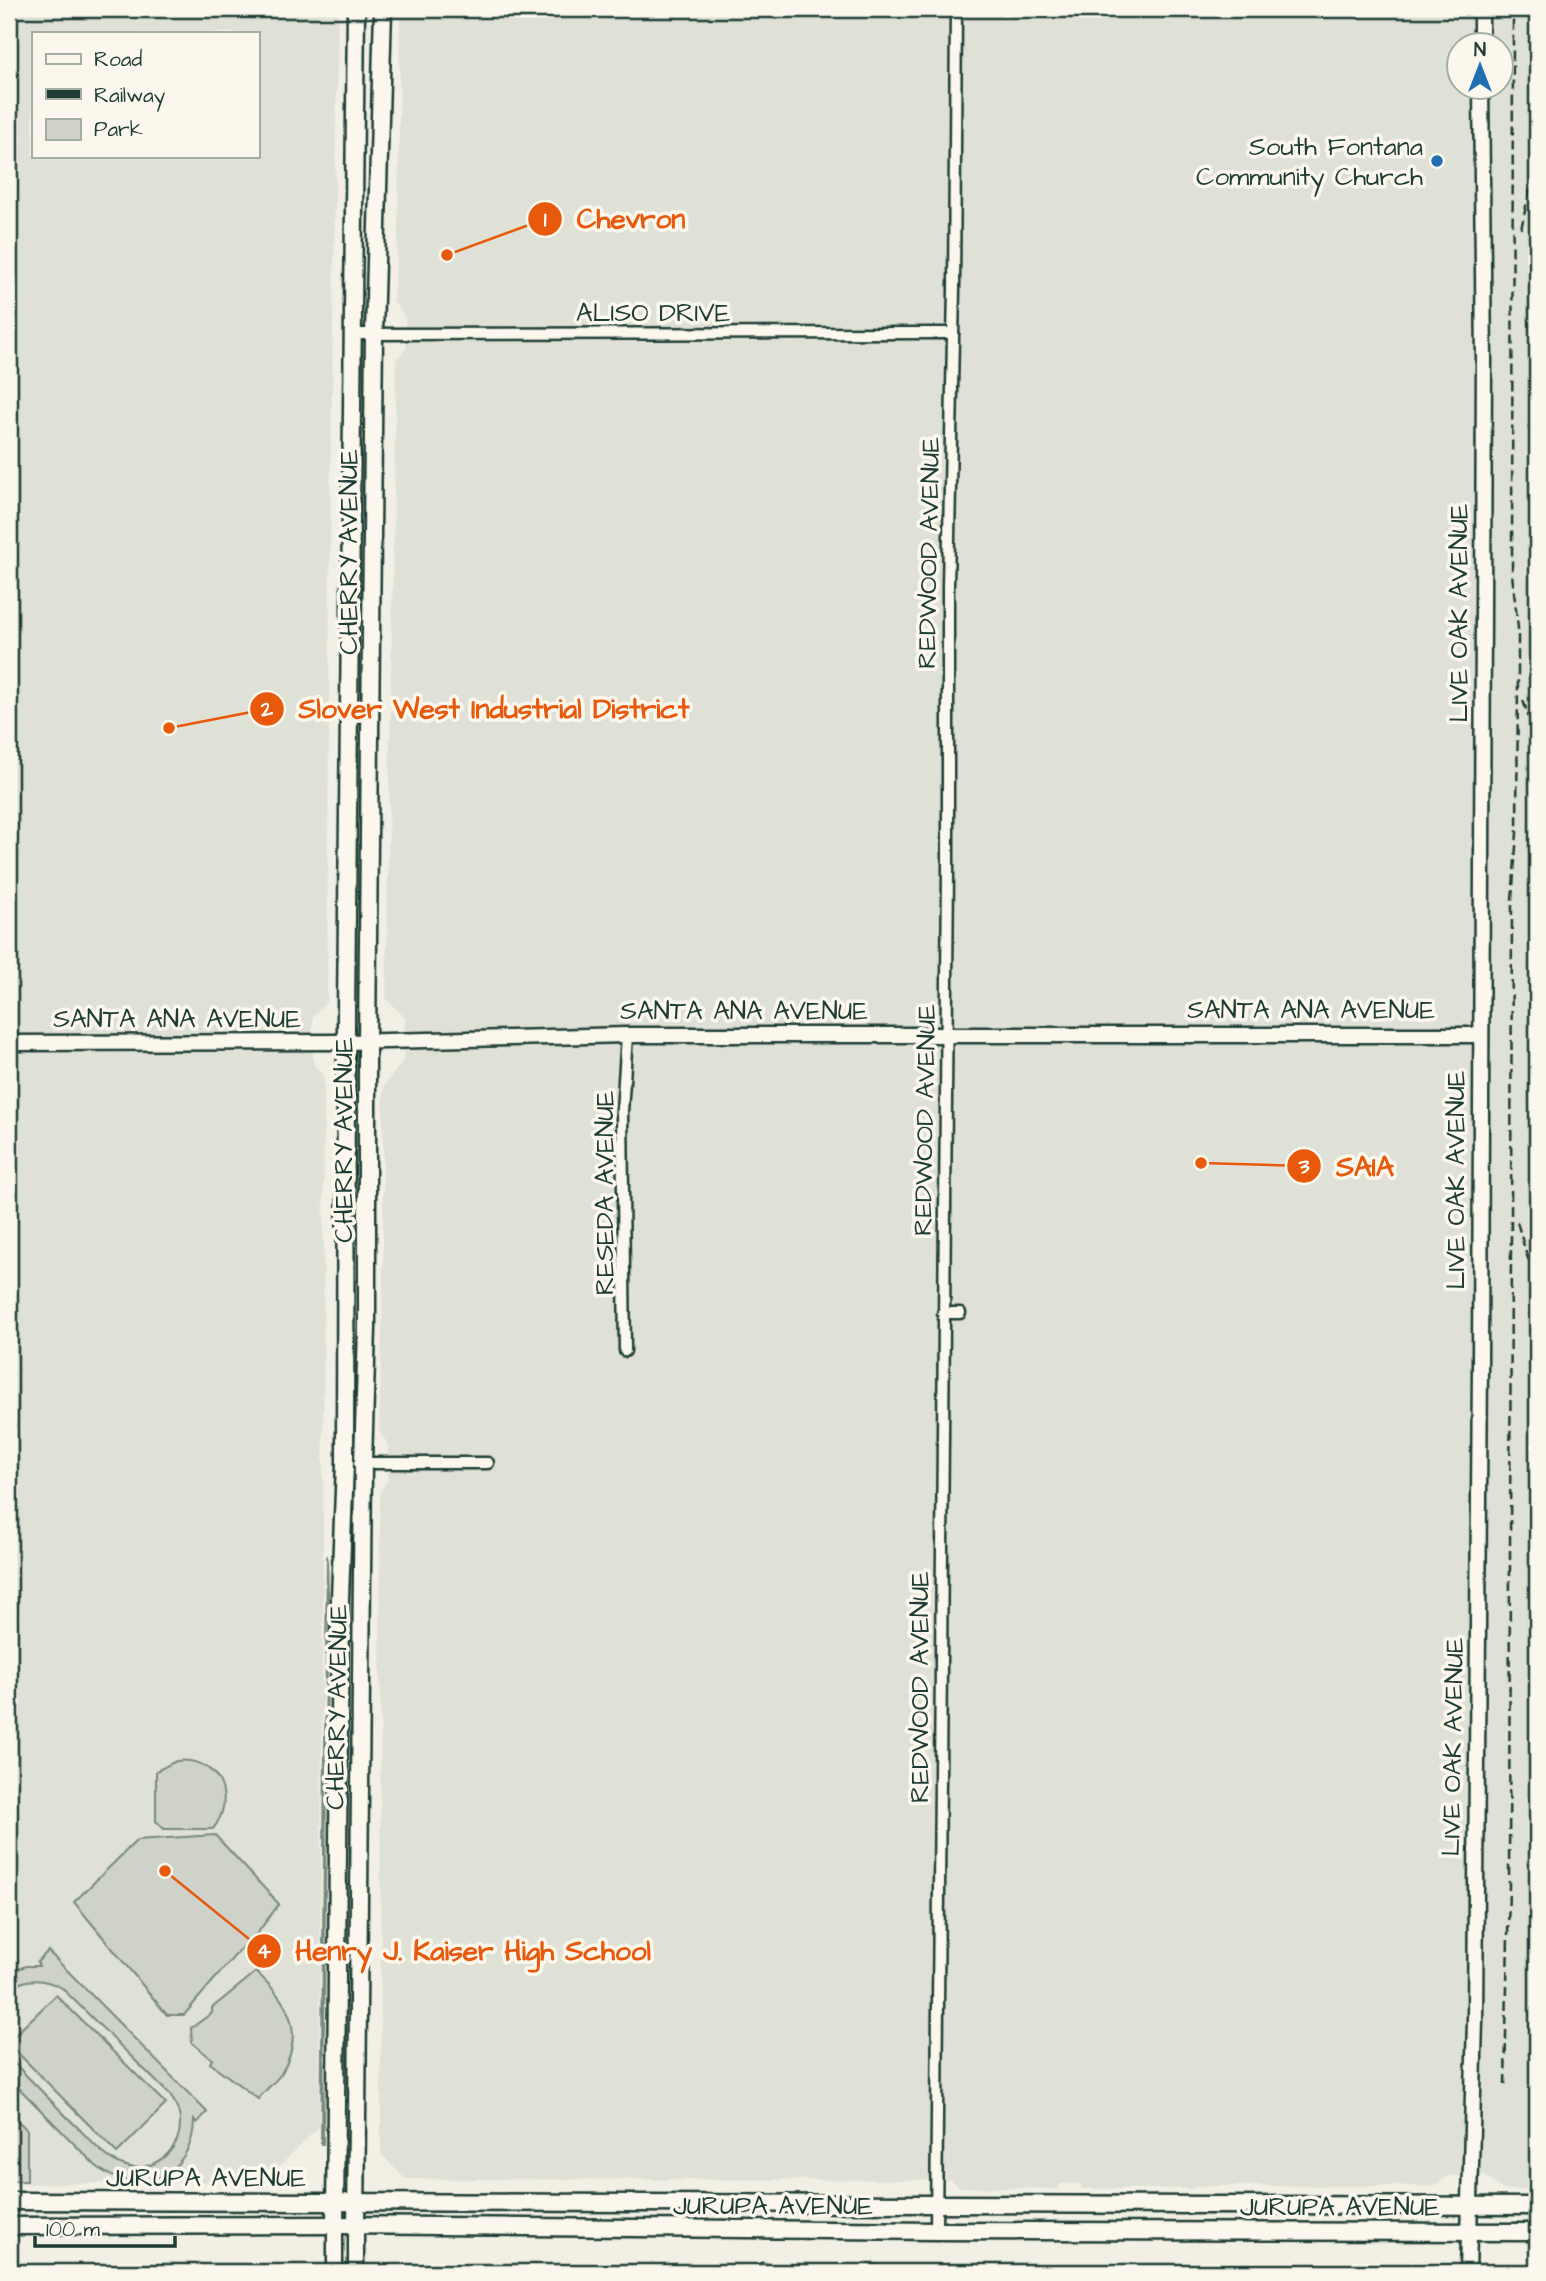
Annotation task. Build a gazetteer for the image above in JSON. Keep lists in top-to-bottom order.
{
  "streets": {
    "main road": ["CHERRY AVENUE", "JURUPA AVENUE"],
    "street": [
      "ALISO DRIVE",
      "REDWOOD AVENUE",
      "LIVE OAK AVENUE",
      "SANTA ANA AVENUE",
      "RESEDA AVENUE"
    ]
  },
  "crossings": [
    ["ALISO DRIVE", "CHERRY AVENUE"],
    ["ALISO DRIVE", "REDWOOD AVENUE"],
    ["CHERRY AVENUE", "SANTA ANA AVENUE"],
    ["CHERRY AVENUE", "JURUPA AVENUE"],
    ["REDWOOD AVENUE", "SANTA ANA AVENUE"],
    ["REDWOOD AVENUE", "JURUPA AVENUE"],
    ["LIVE OAK AVENUE", "SANTA ANA AVENUE"],
    ["LIVE OAK AVENUE", "JURUPA AVENUE"],
    ["SANTA ANA AVENUE", "RESEDA AVENUE"]
  ],
  "places": [
    "South Fontana Community Church",
    "Chevron",
    "Slover West Industrial District",
    "SAIA",
    "Henry J. Kaiser High School"
  ],
  "legend": ["Road", "Railway", "Park"],
  "scale_bar": "100 m",
  "north": "top"
}
